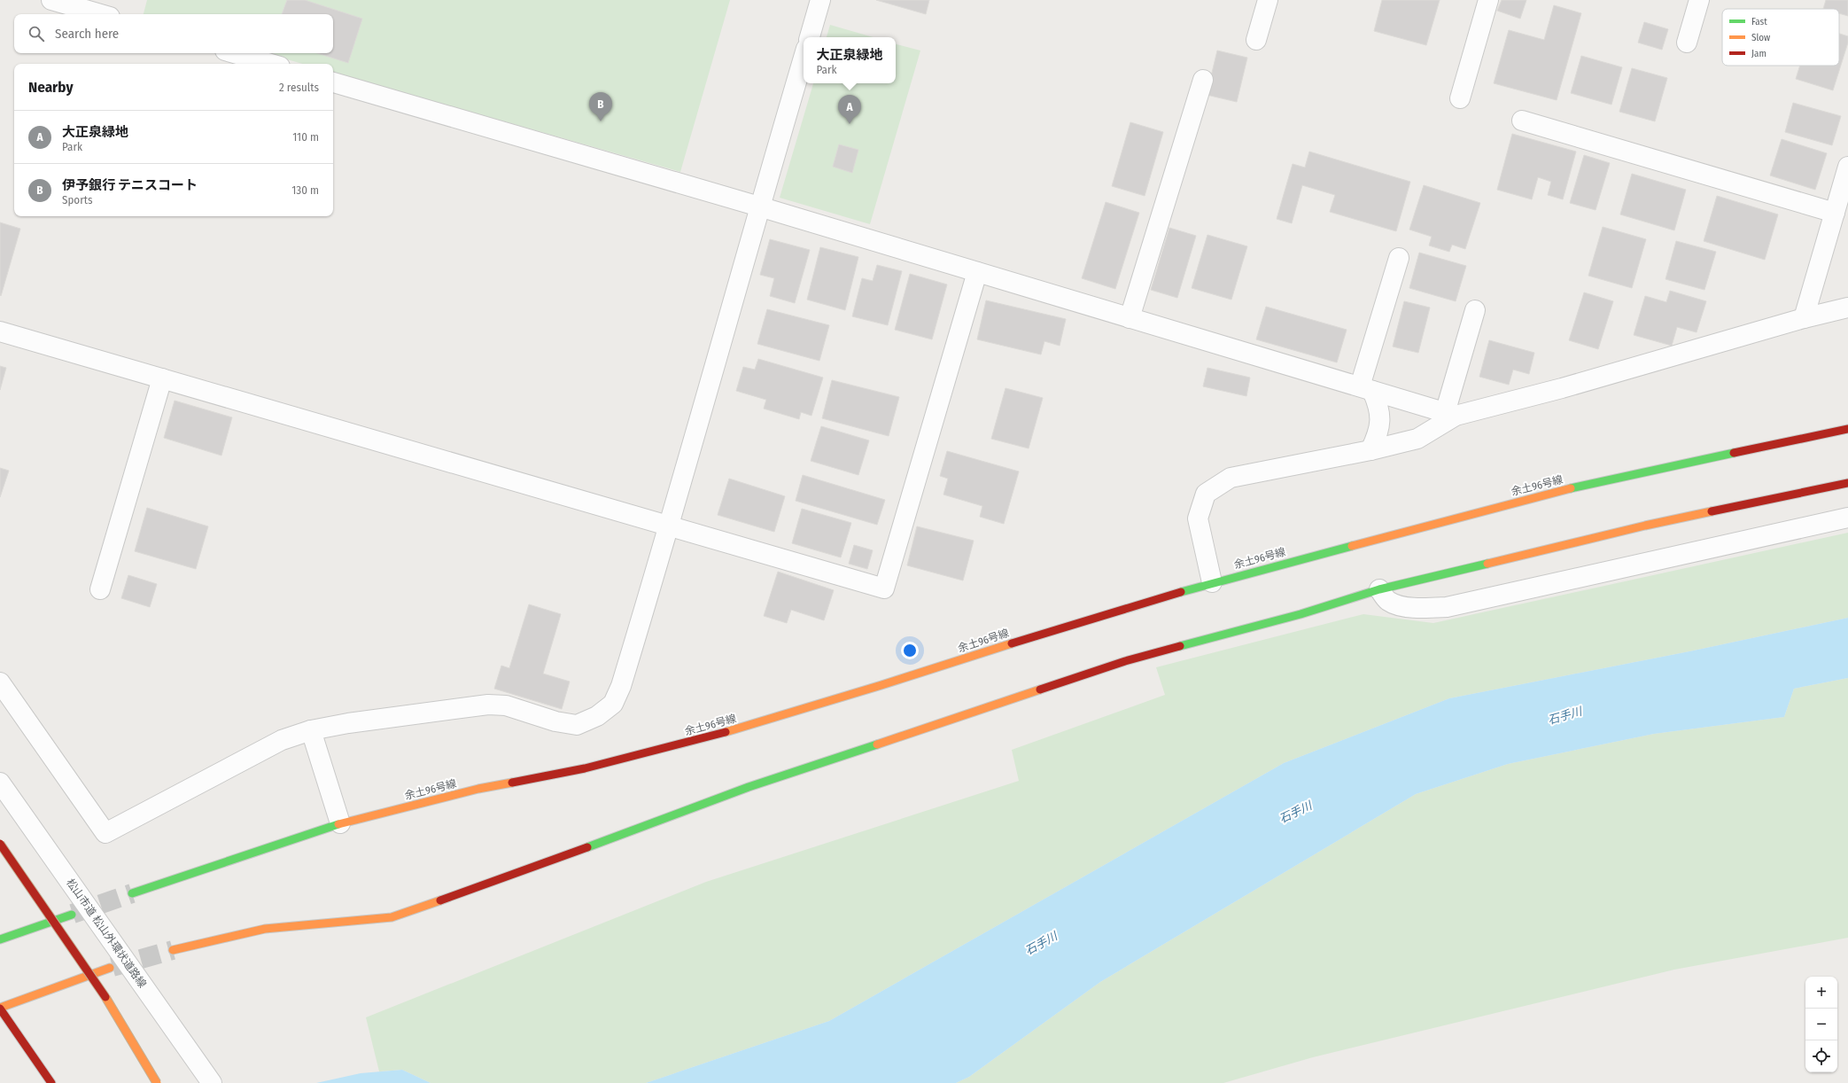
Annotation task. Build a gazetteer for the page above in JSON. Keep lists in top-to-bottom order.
{
  "streets": {
    "main road": ["余土96号線"],
    "street": ["松山市道 松山外環状道路線"]
  },
  "water": ["石手川"],
  "legend": ["Fast", "Slow", "Jam"],
  "page": {
    "search": "Search here",
    "popup": ["大正泉緑地", "Park"],
    "heading": ["Nearby", "2 results"],
    "pins": ["B", "A"],
    "list": [
      {
        "mark": "A",
        "name": "大正泉緑地",
        "note": "Park",
        "value": "110 m"
      },
      {
        "mark": "B",
        "name": "伊予銀行 テニスコート",
        "note": "Sports",
        "value": "130 m"
      }
    ],
    "map_buttons": ["+", "−"]
  }
}
